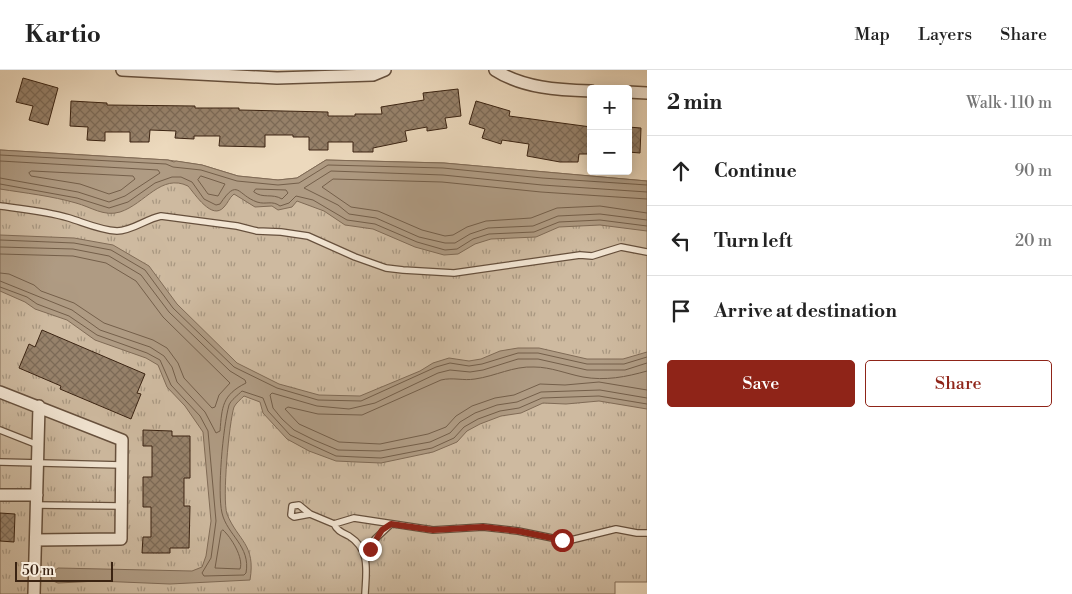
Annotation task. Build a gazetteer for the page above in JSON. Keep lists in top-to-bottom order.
{
  "scale_bar": "50 m",
  "page": {
    "header": "Kartio",
    "nav": ["Map", "Layers", "Share"],
    "heading": ["2 min", "Walk · 110 m"],
    "map_buttons": ["+", "−"],
    "list": [
      ["Continue", "90 m"],
      ["Turn left", "20 m"],
      "Arrive at destination"
    ],
    "buttons": ["Save", "Share"],
    "scale": "50 m"
  }
}
